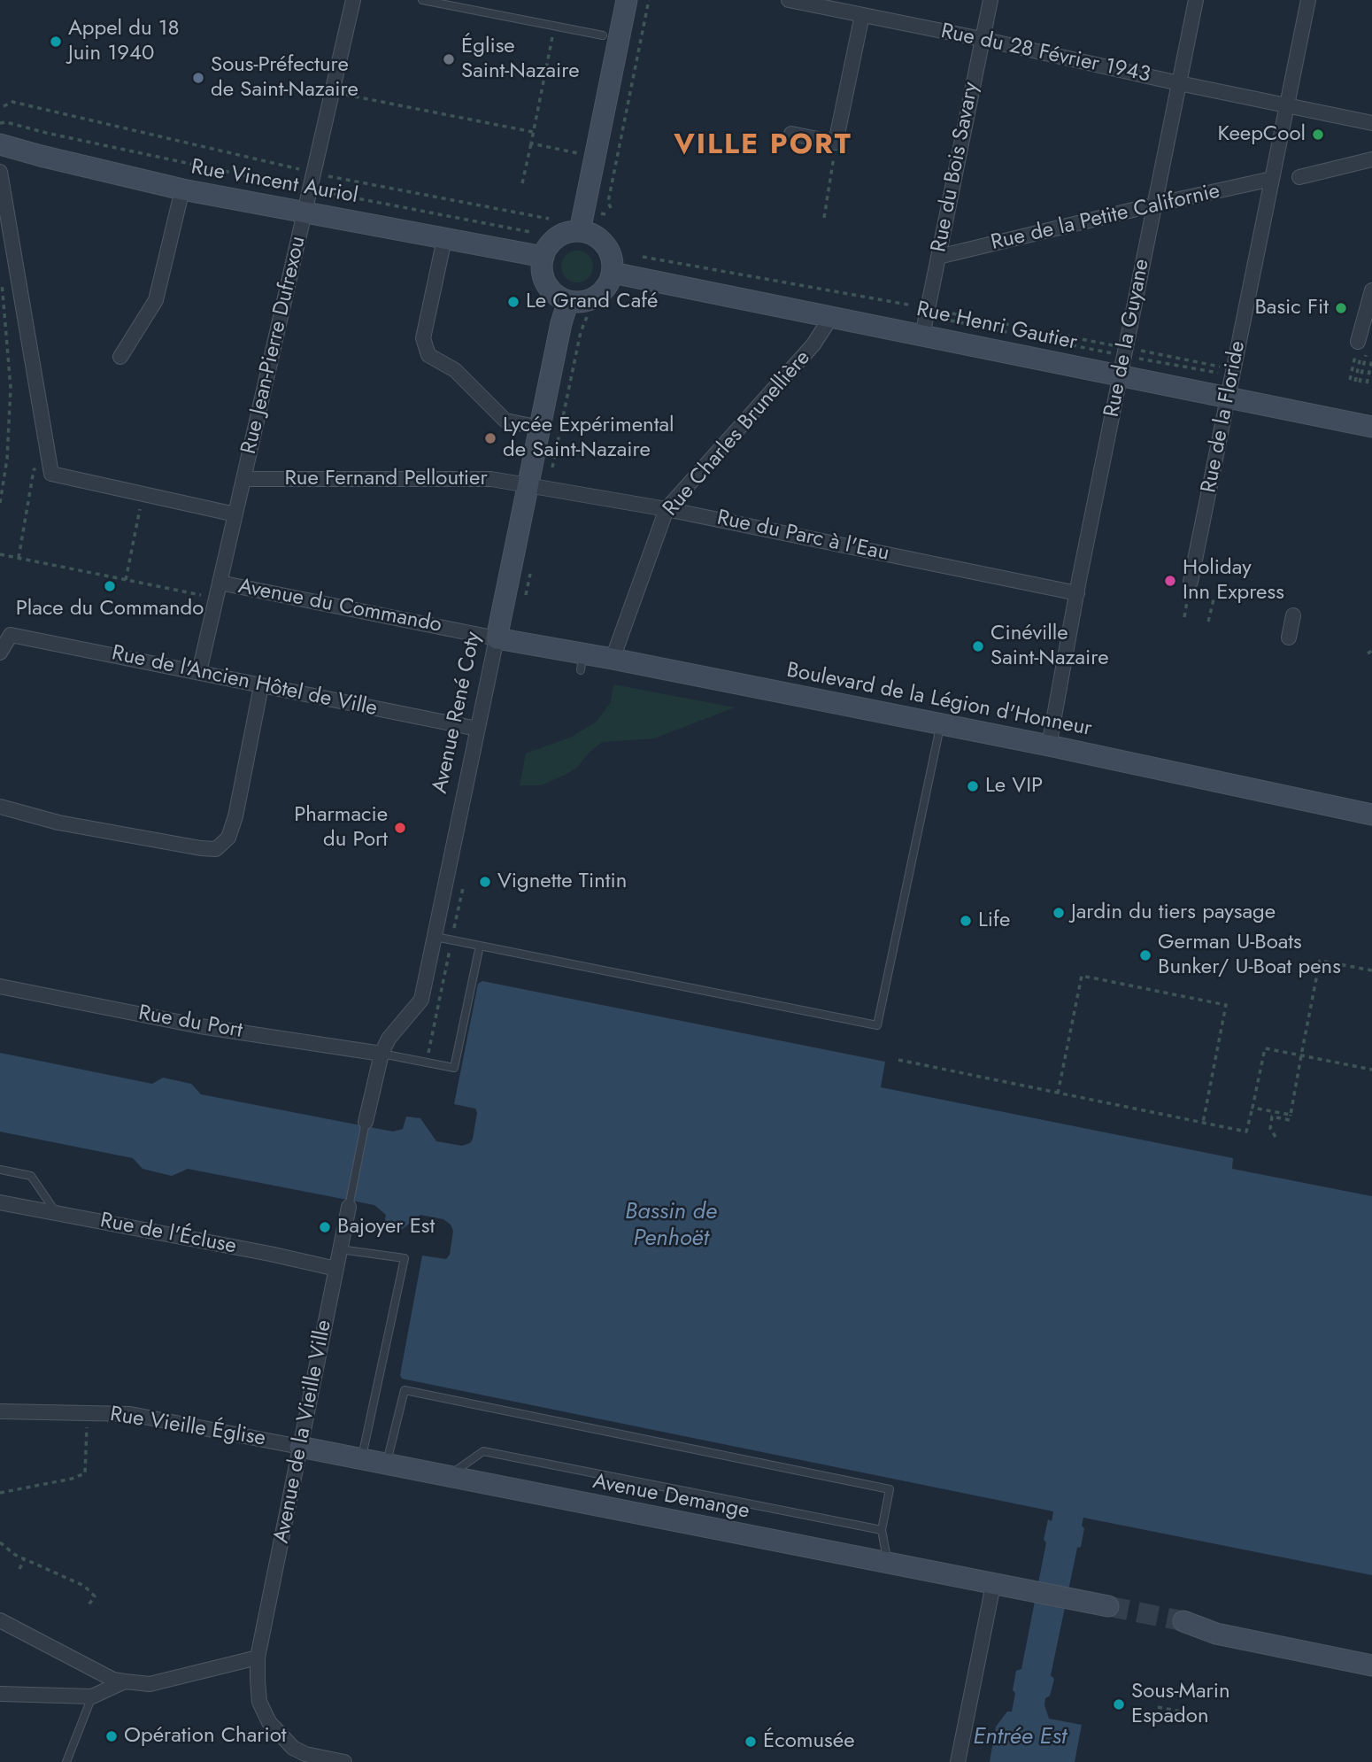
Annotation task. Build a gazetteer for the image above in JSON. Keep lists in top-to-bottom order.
{
  "streets": {
    "street": [
      "Rue du 28 Février 1943",
      "Rue du Bois Savary",
      "Rue Vincent Auriol",
      "Rue de la Petite Californie",
      "Rue Henri Gautier",
      "Rue de la Guyane",
      "Rue Jean-Pierre Dufrexou",
      "Rue de la Floride",
      "Rue Charles Brunellière",
      "Rue Fernand Pelloutier",
      "Rue du Parc à l'Eau",
      "Avenue du Commando",
      "Rue de l'Ancien Hôtel de Ville",
      "Boulevard de la Légion d'Honneur",
      "Avenue René Coty",
      "Rue du Port",
      "Rue de l'Écluse",
      "Rue Vieille Église",
      "Avenue de la Vieille Ville",
      "Avenue Demange"
    ]
  },
  "crossings": [
    ["Rue du 28 Février 1943", "Rue du Bois Savary"],
    ["Rue du 28 Février 1943", "Rue de la Guyane"],
    ["Rue du 28 Février 1943", "Rue de la Floride"],
    ["Rue du Bois Savary", "Rue de la Petite Californie"],
    ["Rue du Bois Savary", "Rue Henri Gautier"],
    ["Rue Vincent Auriol", "Rue Henri Gautier"],
    ["Rue Vincent Auriol", "Rue Jean-Pierre Dufrexou"],
    ["Rue Vincent Auriol", "Avenue René Coty"],
    ["Rue de la Petite Californie", "Rue de la Guyane"],
    ["Rue de la Petite Californie", "Rue de la Floride"],
    ["Rue Henri Gautier", "Rue de la Guyane"],
    ["Rue Henri Gautier", "Rue de la Floride"],
    ["Rue Henri Gautier", "Rue Charles Brunellière"],
    ["Rue Henri Gautier", "Avenue René Coty"],
    ["Rue de la Guyane", "Rue du Parc à l'Eau"],
    ["Rue de la Guyane", "Boulevard de la Légion d'Honneur"],
    ["Rue Jean-Pierre Dufrexou", "Rue Fernand Pelloutier"],
    ["Rue Charles Brunellière", "Rue du Parc à l'Eau"],
    ["Rue Charles Brunellière", "Boulevard de la Légion d'Honneur"],
    ["Rue Fernand Pelloutier", "Rue du Parc à l'Eau"],
    ["Rue Fernand Pelloutier", "Avenue René Coty"],
    ["Rue du Parc à l'Eau", "Avenue René Coty"],
    ["Avenue du Commando", "Boulevard de la Légion d'Honneur"],
    ["Avenue du Commando", "Avenue René Coty"],
    ["Rue de l'Ancien Hôtel de Ville", "Avenue René Coty"],
    ["Boulevard de la Légion d'Honneur", "Avenue René Coty"],
    ["Avenue René Coty", "Rue du Port"],
    ["Rue de l'Écluse", "Avenue de la Vieille Ville"],
    ["Rue Vieille Église", "Avenue de la Vieille Ville"],
    ["Rue Vieille Église", "Avenue Demange"],
    ["Avenue de la Vieille Ville", "Avenue Demange"]
  ],
  "districts": ["VILLE PORT"],
  "water": ["Bassin de Penhoët", "Entrée Est"],
  "places": [
    "Appel du 18 Juin 1940",
    "Église Saint-Nazaire",
    "Sous-Préfecture de Saint-Nazaire",
    "KeepCool",
    "Le Grand Café",
    "Basic Fit",
    "Lycée Expérimental de Saint-Nazaire",
    "Holiday Inn Express",
    "Place du Commando",
    "Cinéville Saint-Nazaire",
    "Le VIP",
    "Pharmacie du Port",
    "Vignette Tintin",
    "Jardin du tiers paysage",
    "Life",
    "German U-Boats Bunker/ U-Boat pens",
    "Bajoyer Est",
    "Sous-Marin Espadon",
    "Opération Chariot",
    "Écomusée"
  ]
}
